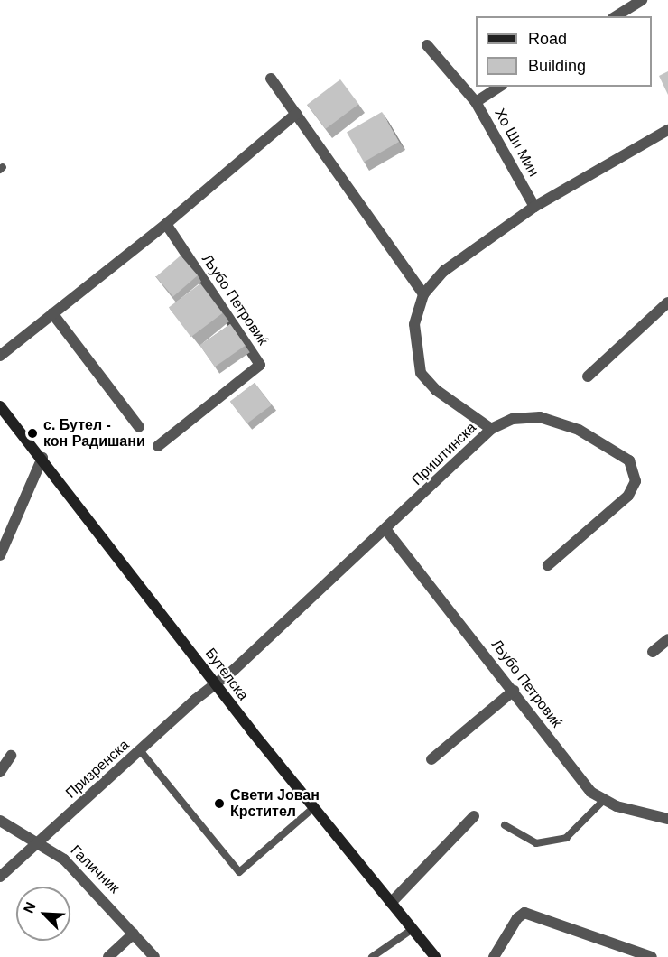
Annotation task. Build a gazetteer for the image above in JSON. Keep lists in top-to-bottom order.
{
  "streets": {
    "street": [
      "Хо Ши Мин",
      "Љубо Петровиќ",
      "Приштинска",
      "Бутелска",
      "Призренска",
      "Галичник"
    ]
  },
  "crossings": [
    ["Хо Ши Мин", "Приштинска"],
    ["Љубо Петровиќ", "Приштинска"],
    ["Приштинска", "Бутелска"],
    ["Приштинска", "Призренска"],
    ["Бутелска", "Призренска"],
    ["Призренска", "Галичник"]
  ],
  "places": ["с. Бутел - кон Радишани", "Свети Јован Крстител"],
  "legend": ["Road", "Building"],
  "north": "top left"
}
